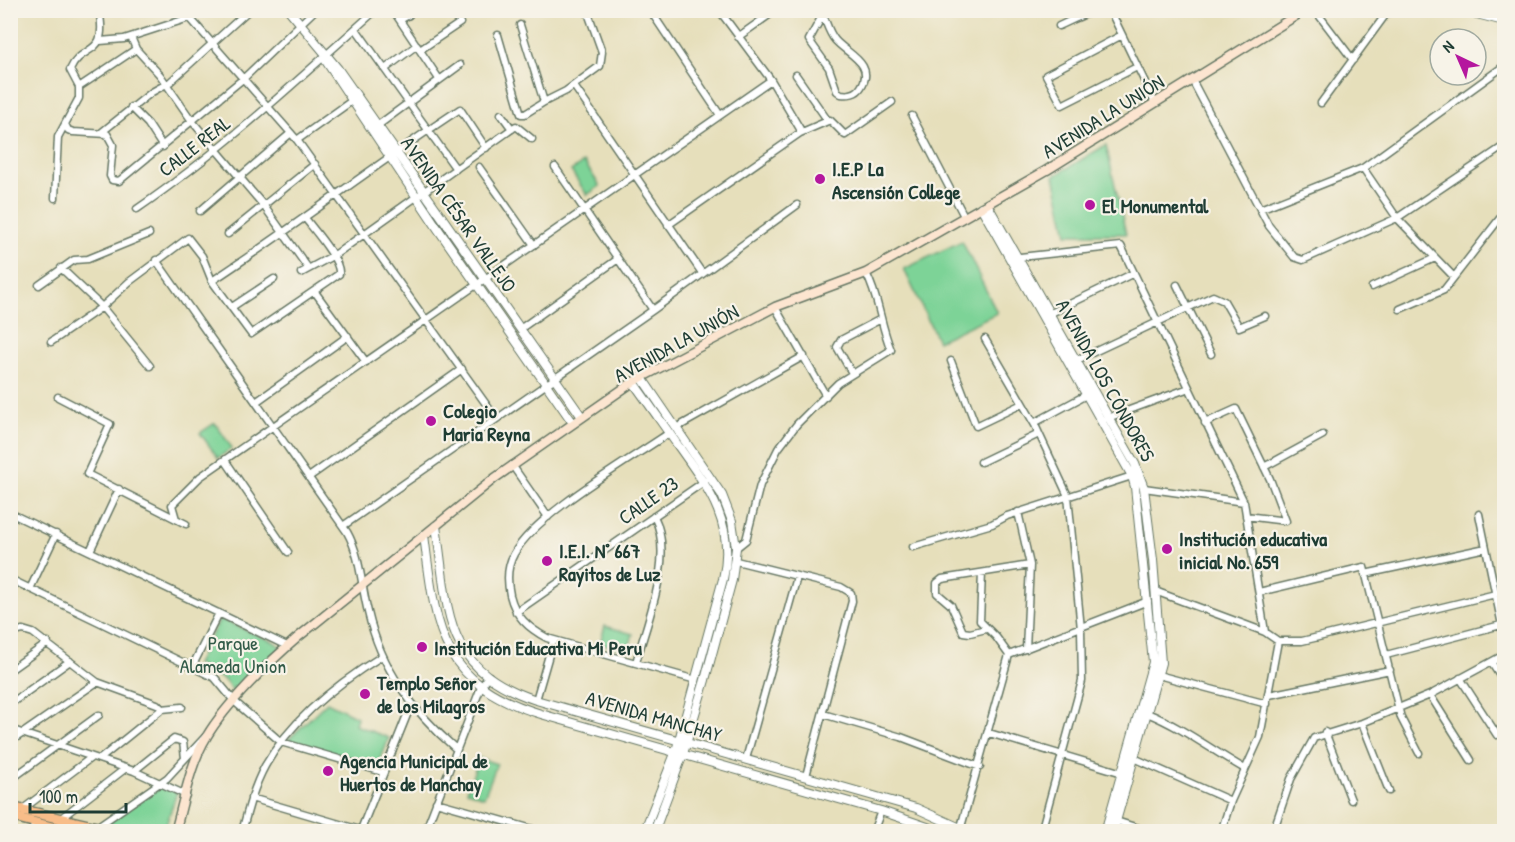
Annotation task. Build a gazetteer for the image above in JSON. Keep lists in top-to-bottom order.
{
  "streets": {
    "main road": ["AVENIDA LA UNIÓN"],
    "street": [
      "CALLE REAL",
      "AVENIDA CÉSAR VALLEJO",
      "AVENIDA LOS CÓNDORES",
      "CALLE 23",
      "AVENIDA MANCHAY"
    ]
  },
  "crossings": [
    ["AVENIDA LA UNIÓN", "AVENIDA CÉSAR VALLEJO"],
    ["AVENIDA LA UNIÓN", "AVENIDA LOS CÓNDORES"],
    ["AVENIDA LA UNIÓN", "AVENIDA MANCHAY"],
    ["CALLE REAL", "AVENIDA CÉSAR VALLEJO"]
  ],
  "parks": ["Parque Alameda Union"],
  "places": [
    "I.E.P La Ascensión College",
    "El Monumental",
    "Colegio Maria Reyna",
    "Institución educativa inicial No. 659",
    "I.E.I. N° 667 Rayitos de Luz",
    "Institución Educativa Mi Peru",
    "Templo Señor de los Milagros",
    "Agencia Municipal de Huertos de Manchay"
  ],
  "scale_bar": "100 m",
  "north": "top left"
}
